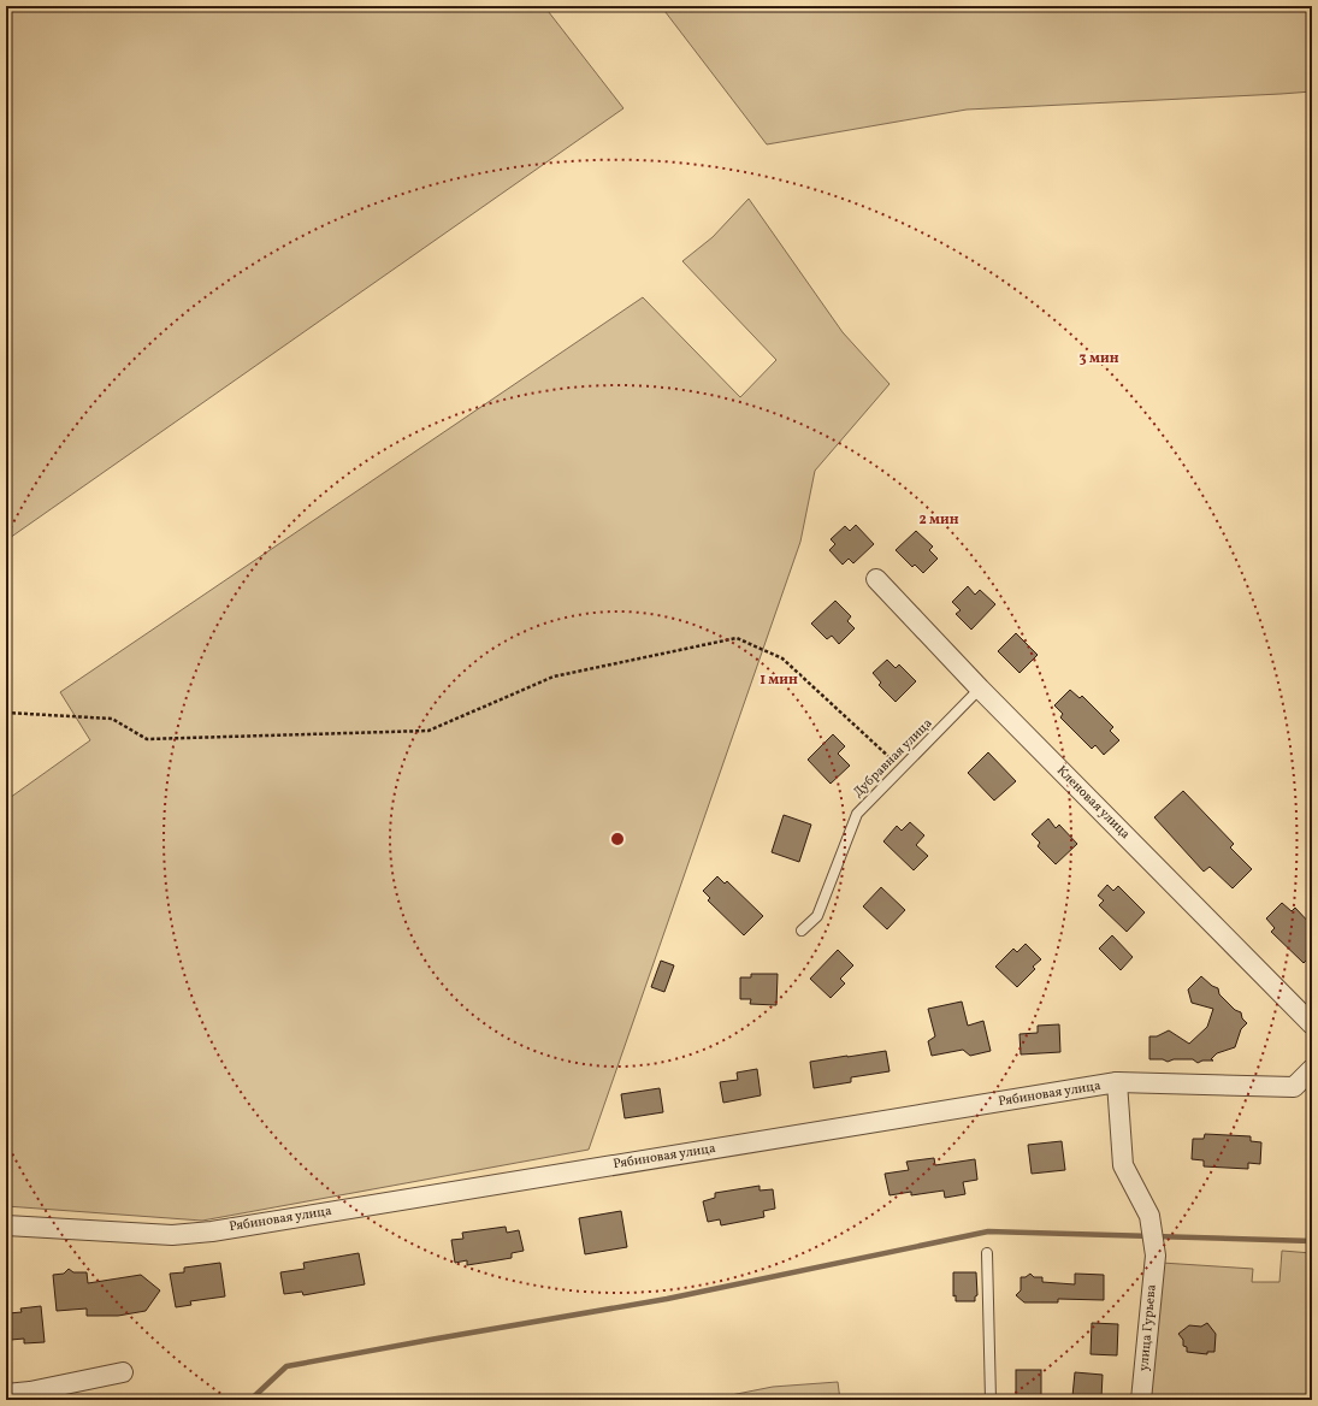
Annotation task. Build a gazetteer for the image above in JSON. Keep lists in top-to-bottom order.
{
  "streets": {
    "street": ["Кленовая улица", "Рябиновая улица", "улица Гурьева"],
    "lane": ["Дубравная улица"]
  },
  "crossings": [
    ["Дубравная улица", "Кленовая улица"],
    ["Рябиновая улица", "улица Гурьева"]
  ],
  "rings": ["3 мин", "2 мин", "1 мин"]
}
